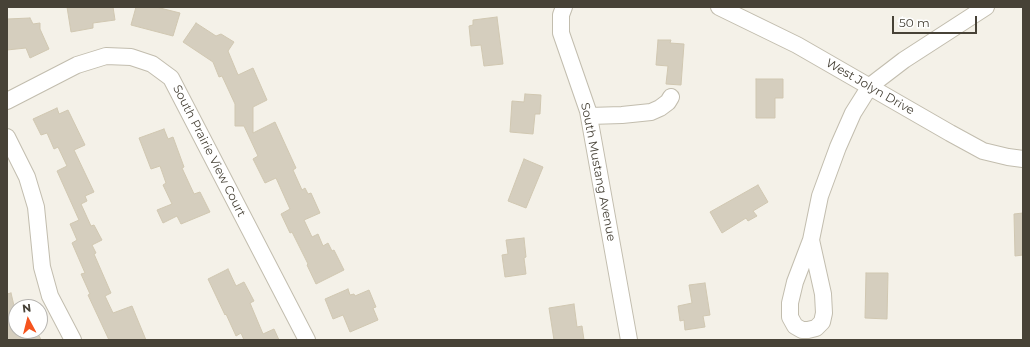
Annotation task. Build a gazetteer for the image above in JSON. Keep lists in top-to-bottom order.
{
  "streets": {
    "street": ["West Jolyn Drive", "South Prairie View Court", "South Mustang Avenue"]
  },
  "scale_bar": "50 m",
  "north": "top"
}
